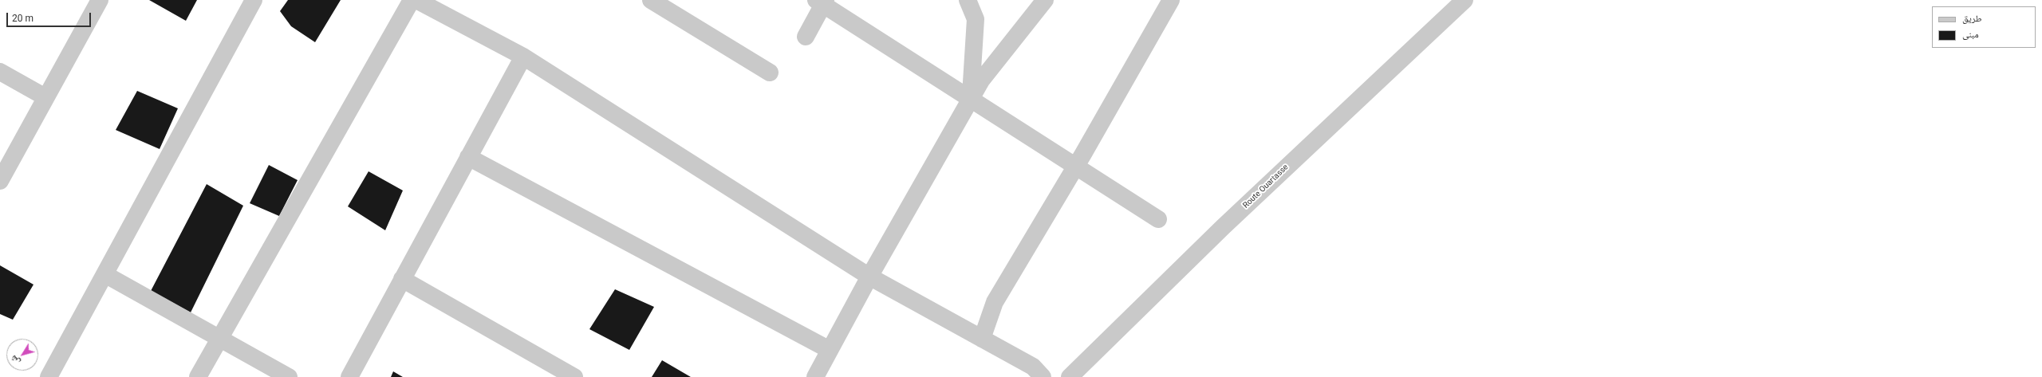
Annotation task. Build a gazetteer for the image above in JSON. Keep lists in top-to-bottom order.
{
  "streets": {
    "street": ["Route Ouartasse"]
  },
  "legend": ["طريق", "مبنى"],
  "scale_bar": "20 m",
  "north": "bottom left"
}
